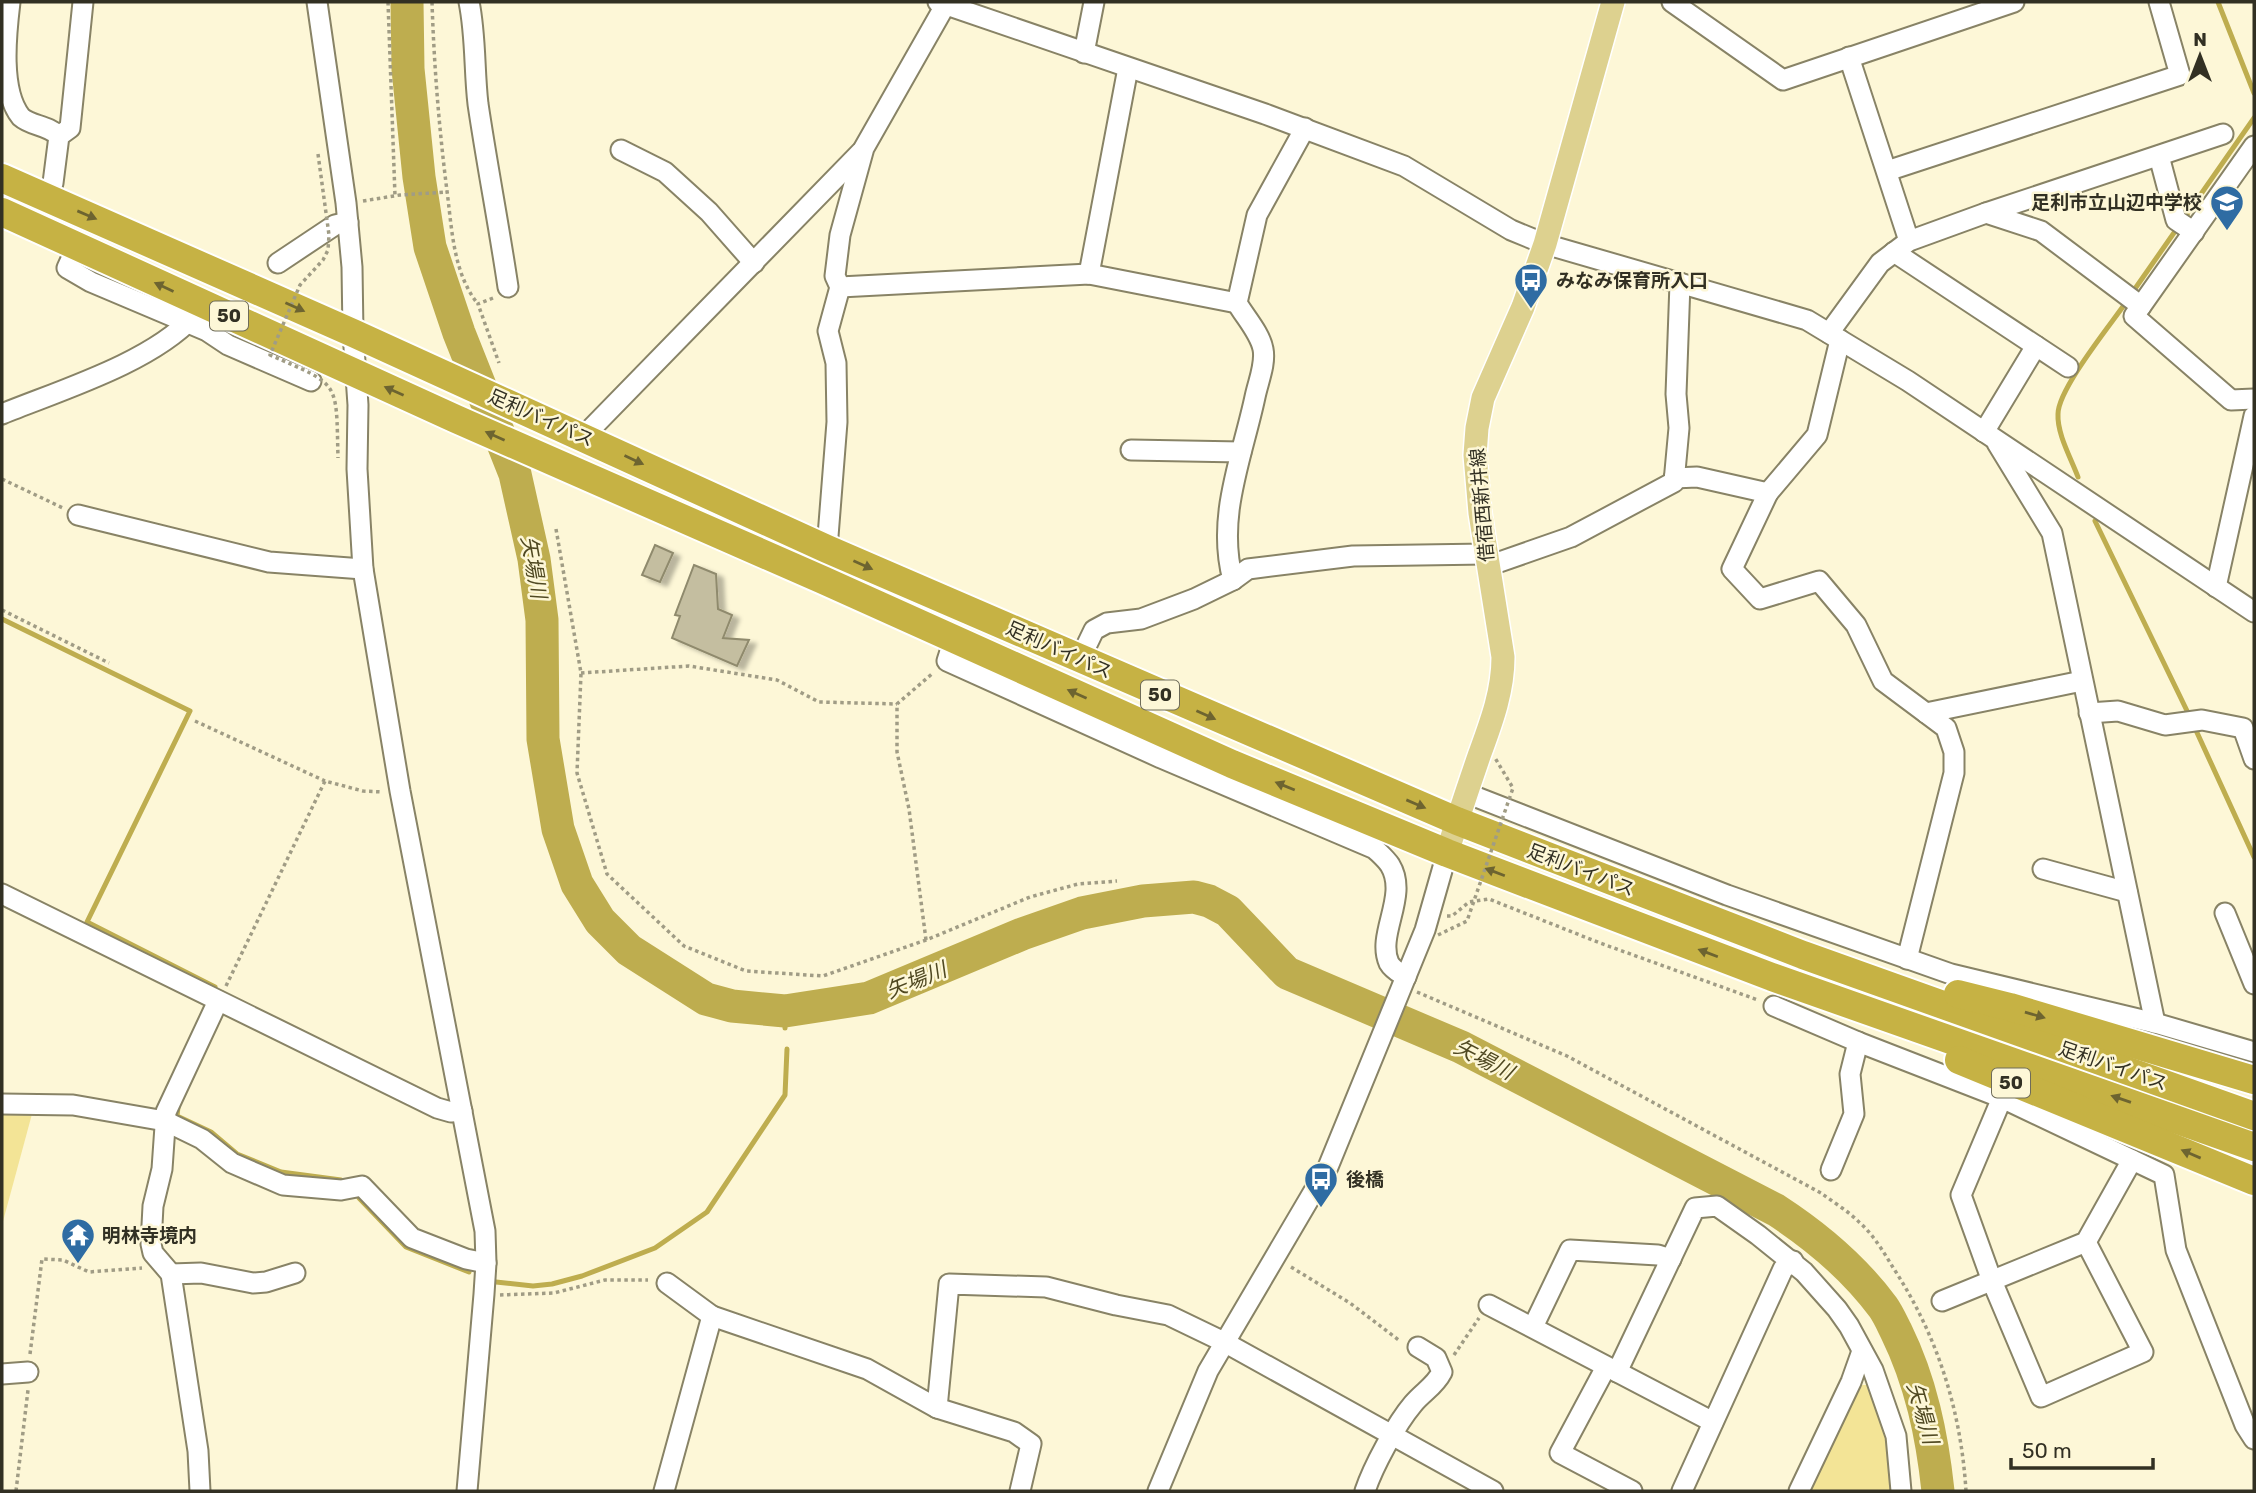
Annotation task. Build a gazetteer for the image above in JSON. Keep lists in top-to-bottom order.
{
  "streets": {
    "highway": ["50", "足利バイパス"],
    "main road": ["借宿西新井線"]
  },
  "crossings": [
    ["50", "足利バイパス"],
    ["足利バイパス", "借宿西新井線"]
  ],
  "water": ["矢場川"],
  "places": {
    "school or university": ["足利市立山辺中学校"],
    "bus stop": ["みなみ保育所入口", "後橋"],
    "temple": ["明林寺境内"]
  },
  "scale_bar": "50 m",
  "north": "top"
}
